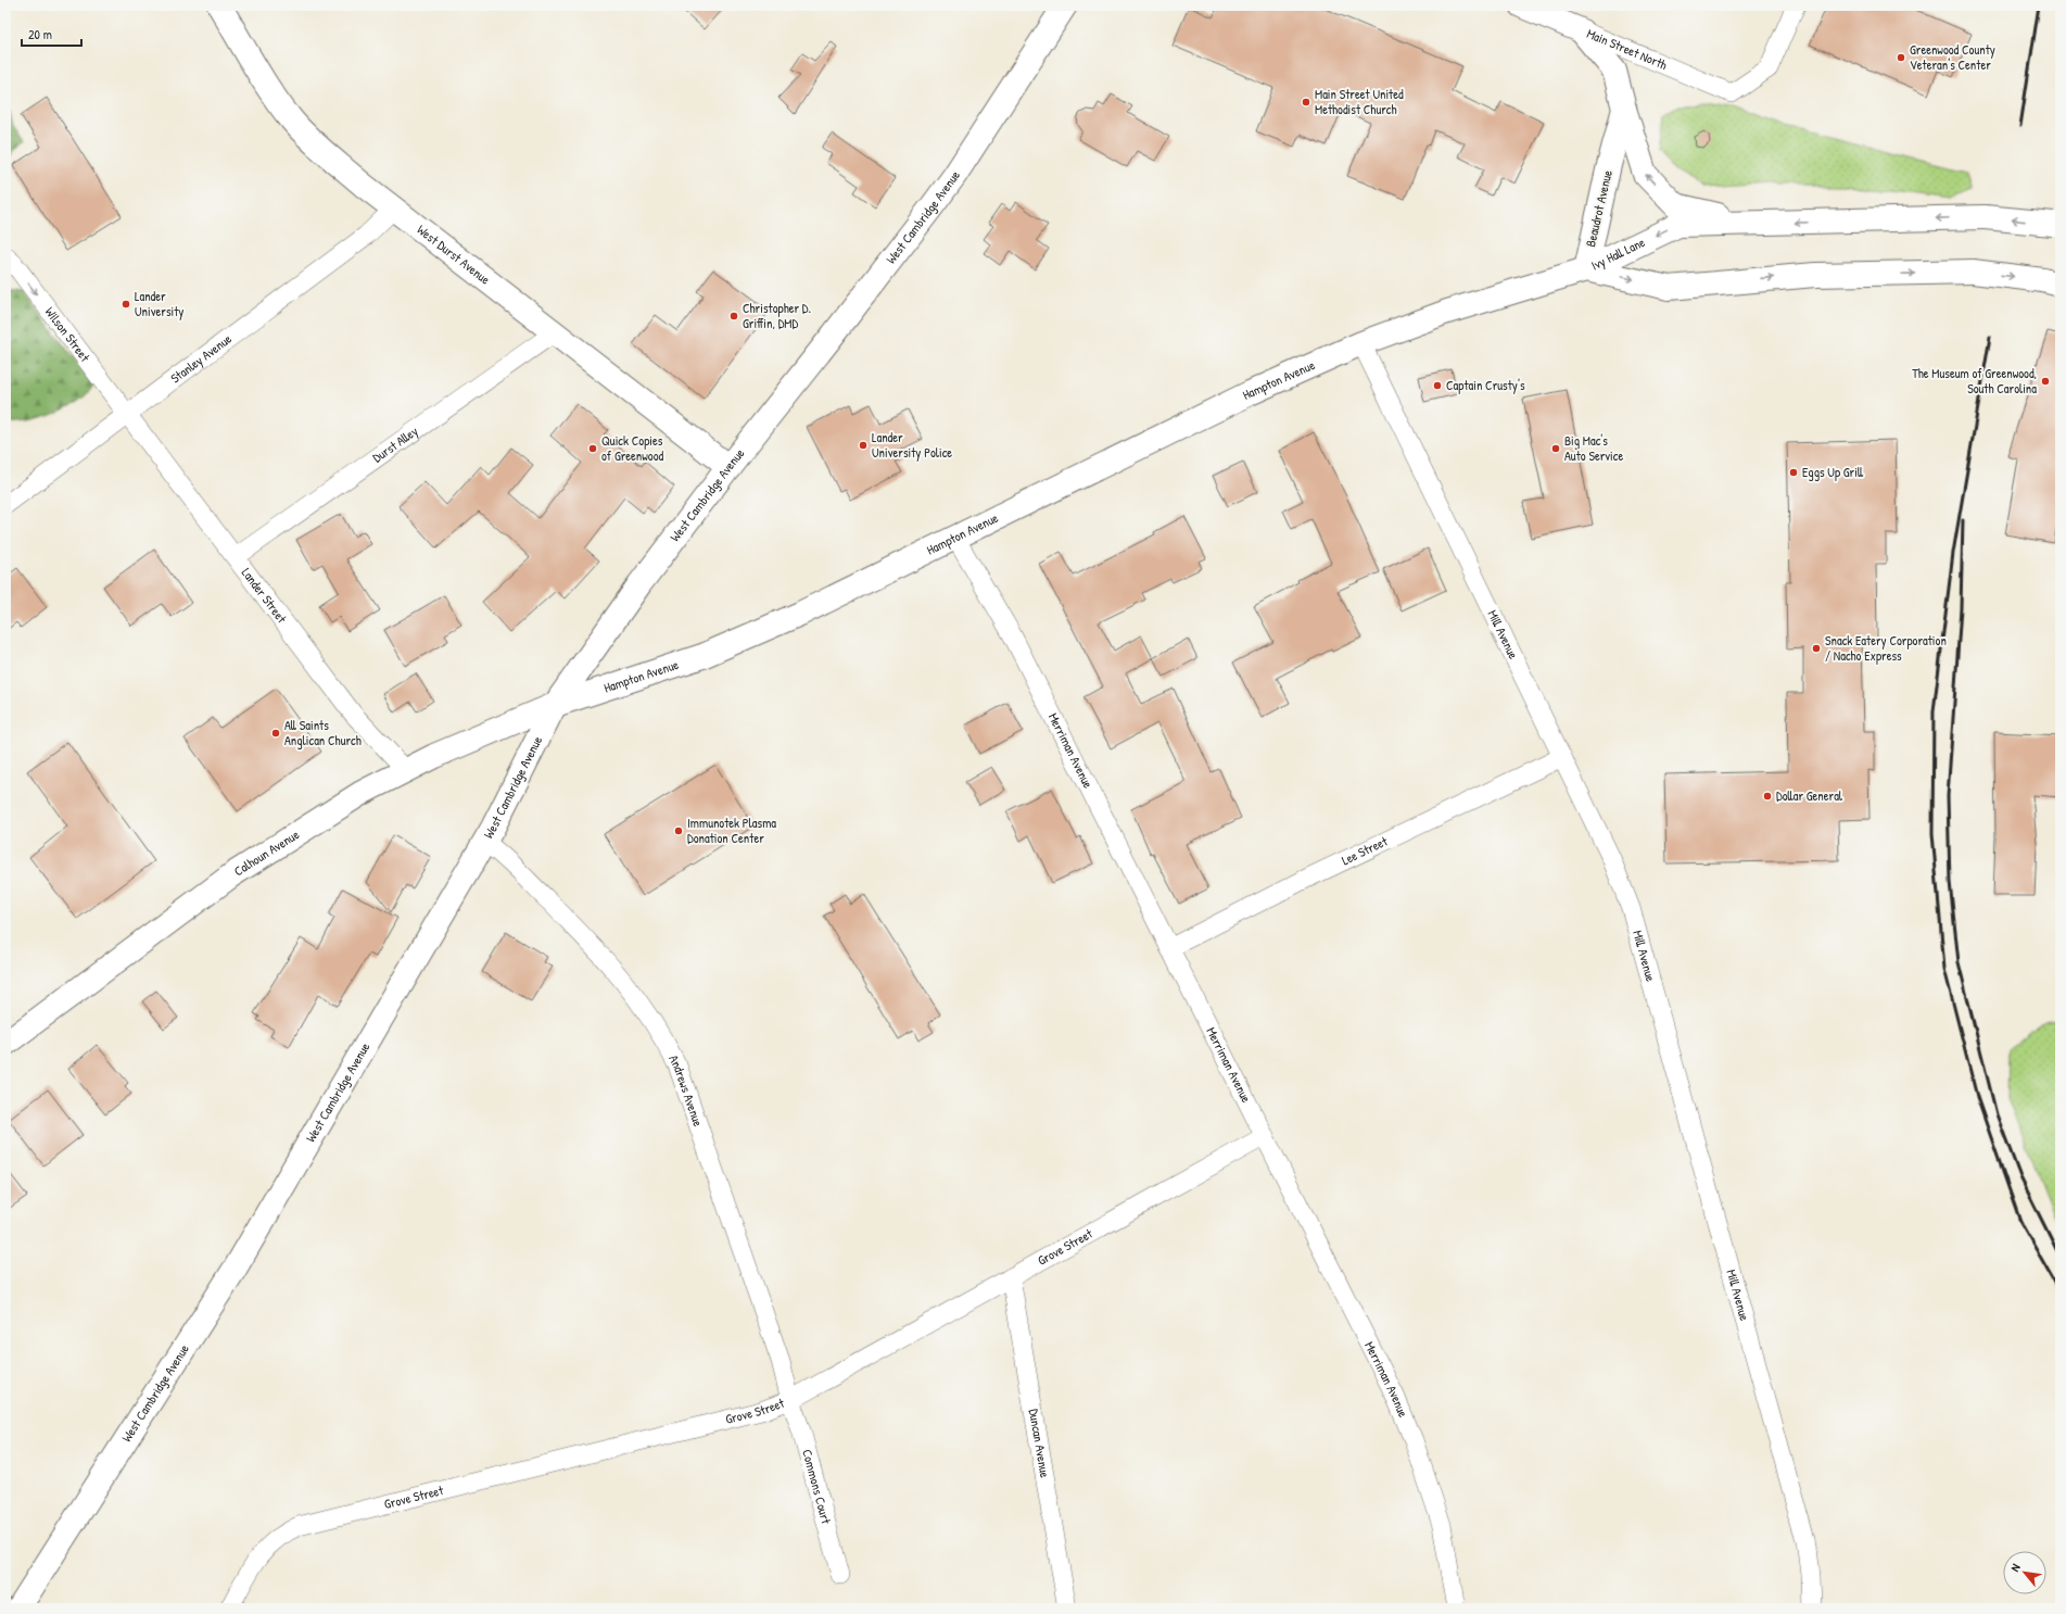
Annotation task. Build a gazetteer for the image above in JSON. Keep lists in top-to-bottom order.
{
  "streets": {
    "main road": [
      "Main Street North",
      "Beaudrot Avenue",
      "West Cambridge Avenue",
      "Ivy Hall Lane",
      "West Durst Avenue",
      "Hampton Avenue",
      "Calhoun Avenue"
    ],
    "street": [
      "Wilson Street",
      "Stanley Avenue",
      "Durst Alley",
      "Lander Street",
      "Mill Avenue",
      "Merriman Avenue",
      "Lee Street",
      "Andrews Avenue",
      "Grove Street",
      "Duncan Avenue",
      "Commons Court"
    ]
  },
  "crossings": [
    ["Main Street North", "Beaudrot Avenue"],
    ["Beaudrot Avenue", "Ivy Hall Lane"],
    ["West Cambridge Avenue", "West Durst Avenue"],
    ["West Cambridge Avenue", "Hampton Avenue"],
    ["West Cambridge Avenue", "Calhoun Avenue"],
    ["West Cambridge Avenue", "Andrews Avenue"],
    ["West Durst Avenue", "Stanley Avenue"],
    ["West Durst Avenue", "Durst Alley"],
    ["Wilson Street", "Stanley Avenue"],
    ["Wilson Street", "Lander Street"],
    ["Stanley Avenue", "Lander Street"],
    ["Hampton Avenue", "Mill Avenue"],
    ["Hampton Avenue", "Merriman Avenue"],
    ["Hampton Avenue", "Calhoun Avenue"],
    ["Durst Alley", "Lander Street"],
    ["Lander Street", "Calhoun Avenue"],
    ["Mill Avenue", "Lee Street"],
    ["Merriman Avenue", "Lee Street"],
    ["Merriman Avenue", "Grove Street"],
    ["Andrews Avenue", "Grove Street"],
    ["Andrews Avenue", "Commons Court"],
    ["Grove Street", "Duncan Avenue"],
    ["Grove Street", "Commons Court"]
  ],
  "one_way": ["Wilson Street"],
  "places": [
    "Greenwood County Veteran's Center",
    "Main Street United Methodist Church",
    "Lander University",
    "Christopher D. Griffin, DMD",
    "The Museum of Greenwood, South Carolina",
    "Captain Crusty's",
    "Lander University Police",
    "Quick Copies of Greenwood",
    "Big Mac's Auto Service",
    "Eggs Up Grill",
    "Snack Eatery Corporation / Nacho Express",
    "All Saints Anglican Church",
    "Dollar General",
    "Immunotek Plasma Donation Center"
  ],
  "scale_bar": "20 m",
  "north": "top left"
}
